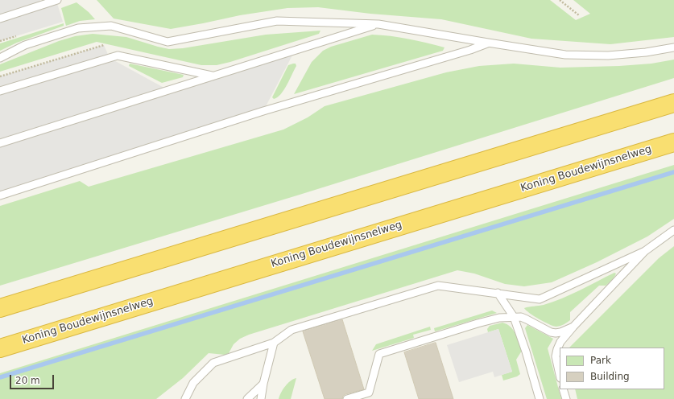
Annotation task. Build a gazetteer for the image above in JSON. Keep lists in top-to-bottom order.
{
  "streets": {
    "highway": ["Koning Boudewijnsnelweg"]
  },
  "legend": ["Park", "Building"],
  "scale_bar": "20 m"
}
